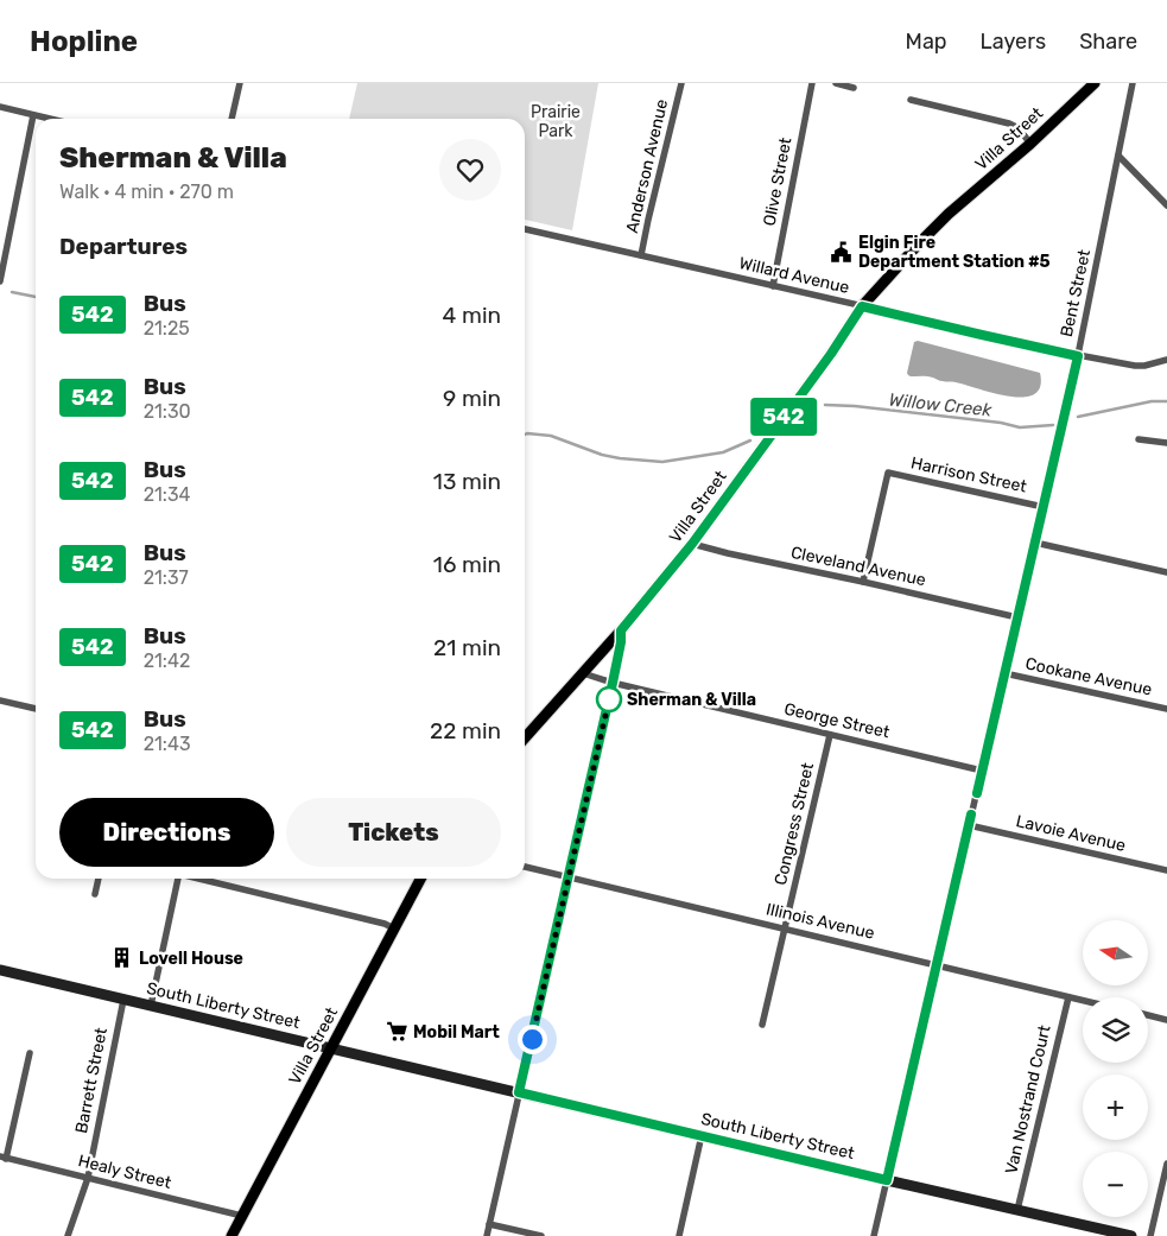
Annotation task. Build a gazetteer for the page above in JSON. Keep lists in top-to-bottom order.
{
  "streets": {
    "main road": ["Villa Street", "South Liberty Street"],
    "street": [
      "Anderson Avenue",
      "Olive Street",
      "Willard Avenue",
      "Bent Street",
      "Harrison Street",
      "Cleveland Avenue",
      "Cookane Avenue",
      "George Street",
      "Congress Street",
      "Lavoie Avenue",
      "Illinois Avenue",
      "Barrett Street",
      "Van Nostrand Court",
      "Healy Street"
    ]
  },
  "crossings": [
    ["Villa Street", "Willard Avenue"],
    ["Villa Street", "Cleveland Avenue"],
    ["Villa Street", "George Street"],
    ["Villa Street", "South Liberty Street"],
    ["Villa Street", "Healy Street"],
    ["Anderson Avenue", "Willard Avenue"],
    ["Olive Street", "Willard Avenue"],
    ["Willard Avenue", "Bent Street"],
    ["Bent Street", "Harrison Street"],
    ["Bent Street", "Cleveland Avenue"],
    ["Bent Street", "Cookane Avenue"],
    ["Bent Street", "George Street"],
    ["Bent Street", "Lavoie Avenue"],
    ["Bent Street", "Illinois Avenue"],
    ["Bent Street", "South Liberty Street"],
    ["Harrison Street", "Cleveland Avenue"],
    ["George Street", "Congress Street"],
    ["Congress Street", "Illinois Avenue"],
    ["Illinois Avenue", "Van Nostrand Court"],
    ["South Liberty Street", "Barrett Street"],
    ["South Liberty Street", "Van Nostrand Court"],
    ["Barrett Street", "Healy Street"]
  ],
  "water": ["Willow Creek"],
  "parks": ["Prairie Park"],
  "places": {
    "public building": ["Elgin Fire Department Station #5"],
    "other": ["Sherman & Villa"],
    "building": ["Lovell House"],
    "supermarket": ["Mobil Mart"]
  },
  "lines": ["bus line 542"],
  "north": "left",
  "page": {
    "header": "Hopline",
    "nav": ["Map", "Layers", "Share"],
    "on_map": "542",
    "heading": [
      ["Sherman & Villa", "Walk · 4 min · 270 m"],
      "Departures"
    ],
    "list": [
      {
        "mark": "542",
        "name": "Bus",
        "note": "21:25",
        "value": "4 min"
      },
      {
        "mark": "542",
        "name": "Bus",
        "note": "21:30",
        "value": "9 min"
      },
      {
        "mark": "542",
        "name": "Bus",
        "note": "21:34",
        "value": "13 min"
      },
      {
        "mark": "542",
        "name": "Bus",
        "note": "21:37",
        "value": "16 min"
      },
      {
        "mark": "542",
        "name": "Bus",
        "note": "21:42",
        "value": "21 min"
      },
      {
        "mark": "542",
        "name": "Bus",
        "note": "21:43",
        "value": "22 min"
      }
    ],
    "buttons": ["Directions", "Tickets"],
    "map_buttons": ["+", "−"]
  }
}
